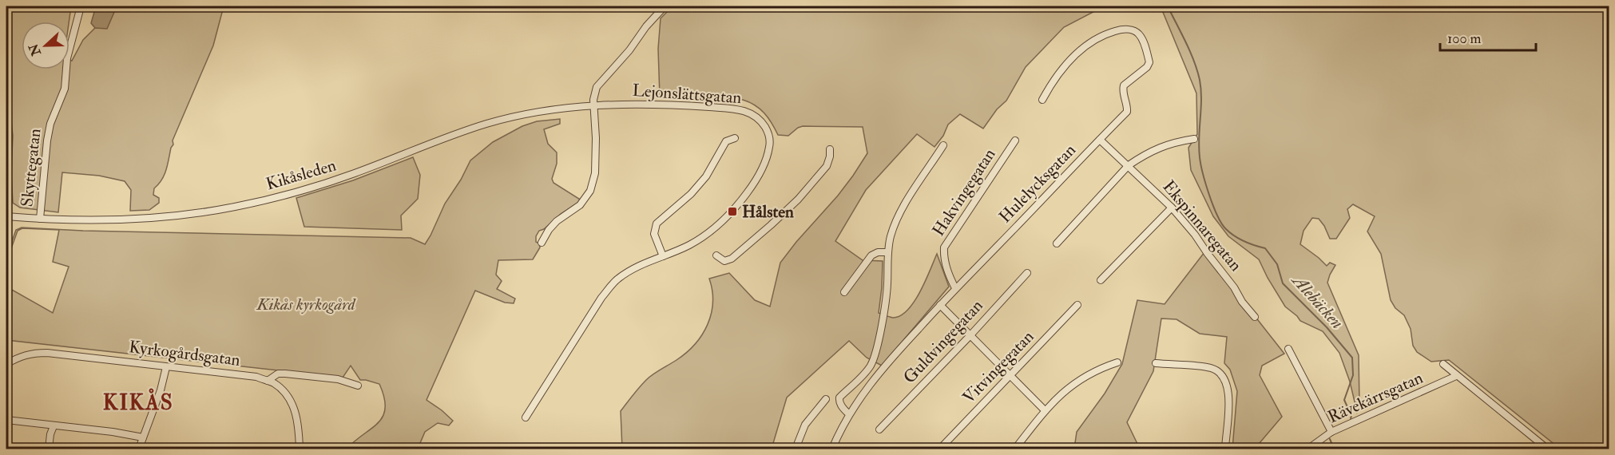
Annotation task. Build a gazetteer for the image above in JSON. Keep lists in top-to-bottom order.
{
  "streets": {
    "street": [
      "Lejonslättsgatan",
      "Skyttegatan",
      "Kikåsleden",
      "Hulelycksgatan",
      "Hakvingegatan",
      "Ekspinnaregatan",
      "Guldvingegatan",
      "Kyrkogårdsgatan",
      "Vitvingegatan",
      "Rävekärrsgatan"
    ]
  },
  "crossings": [
    ["Lejonslättsgatan", "Kikåsleden"],
    ["Skyttegatan", "Kikåsleden"],
    ["Hulelycksgatan", "Hakvingegatan"],
    ["Hulelycksgatan", "Ekspinnaregatan"]
  ],
  "districts": ["KIKÅS"],
  "water": ["Alebäcken"],
  "parks": ["Kikås kyrkogård"],
  "places": {
    "transit": ["Hålsten"]
  },
  "scale_bar": "100 m",
  "north": "left"
}
